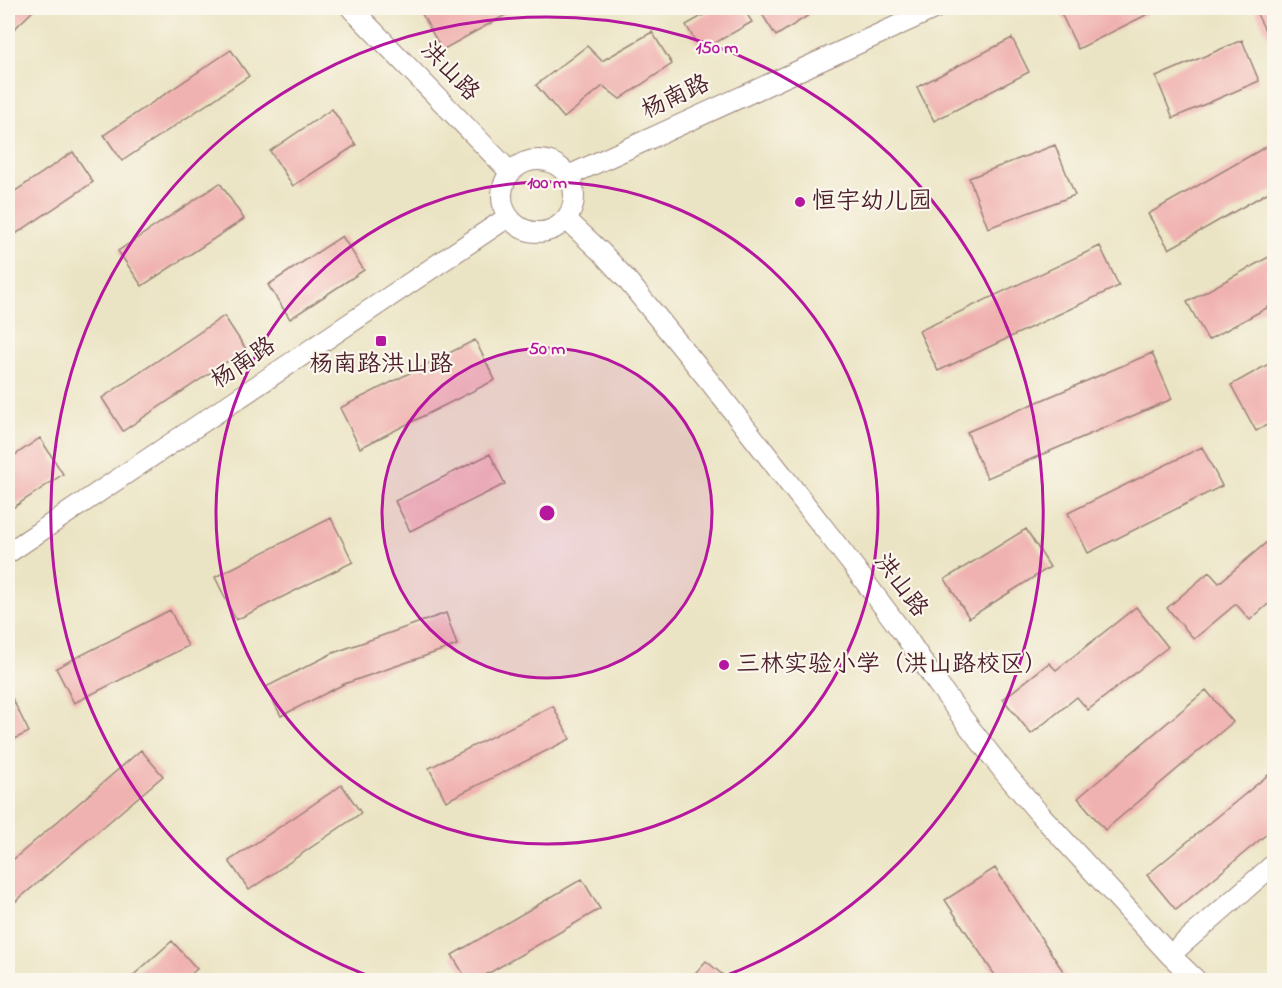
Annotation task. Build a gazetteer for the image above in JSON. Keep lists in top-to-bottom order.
{
  "streets": {
    "street": ["洪山路", "杨南路"]
  },
  "crossings": [
    ["洪山路", "杨南路"]
  ],
  "places": {
    "other": ["恒宇幼儿园", "三林实验小学（洪山路校区）"],
    "transit": ["杨南路洪山路"]
  },
  "rings": ["150 m", "100 m", "50 m"]
}
